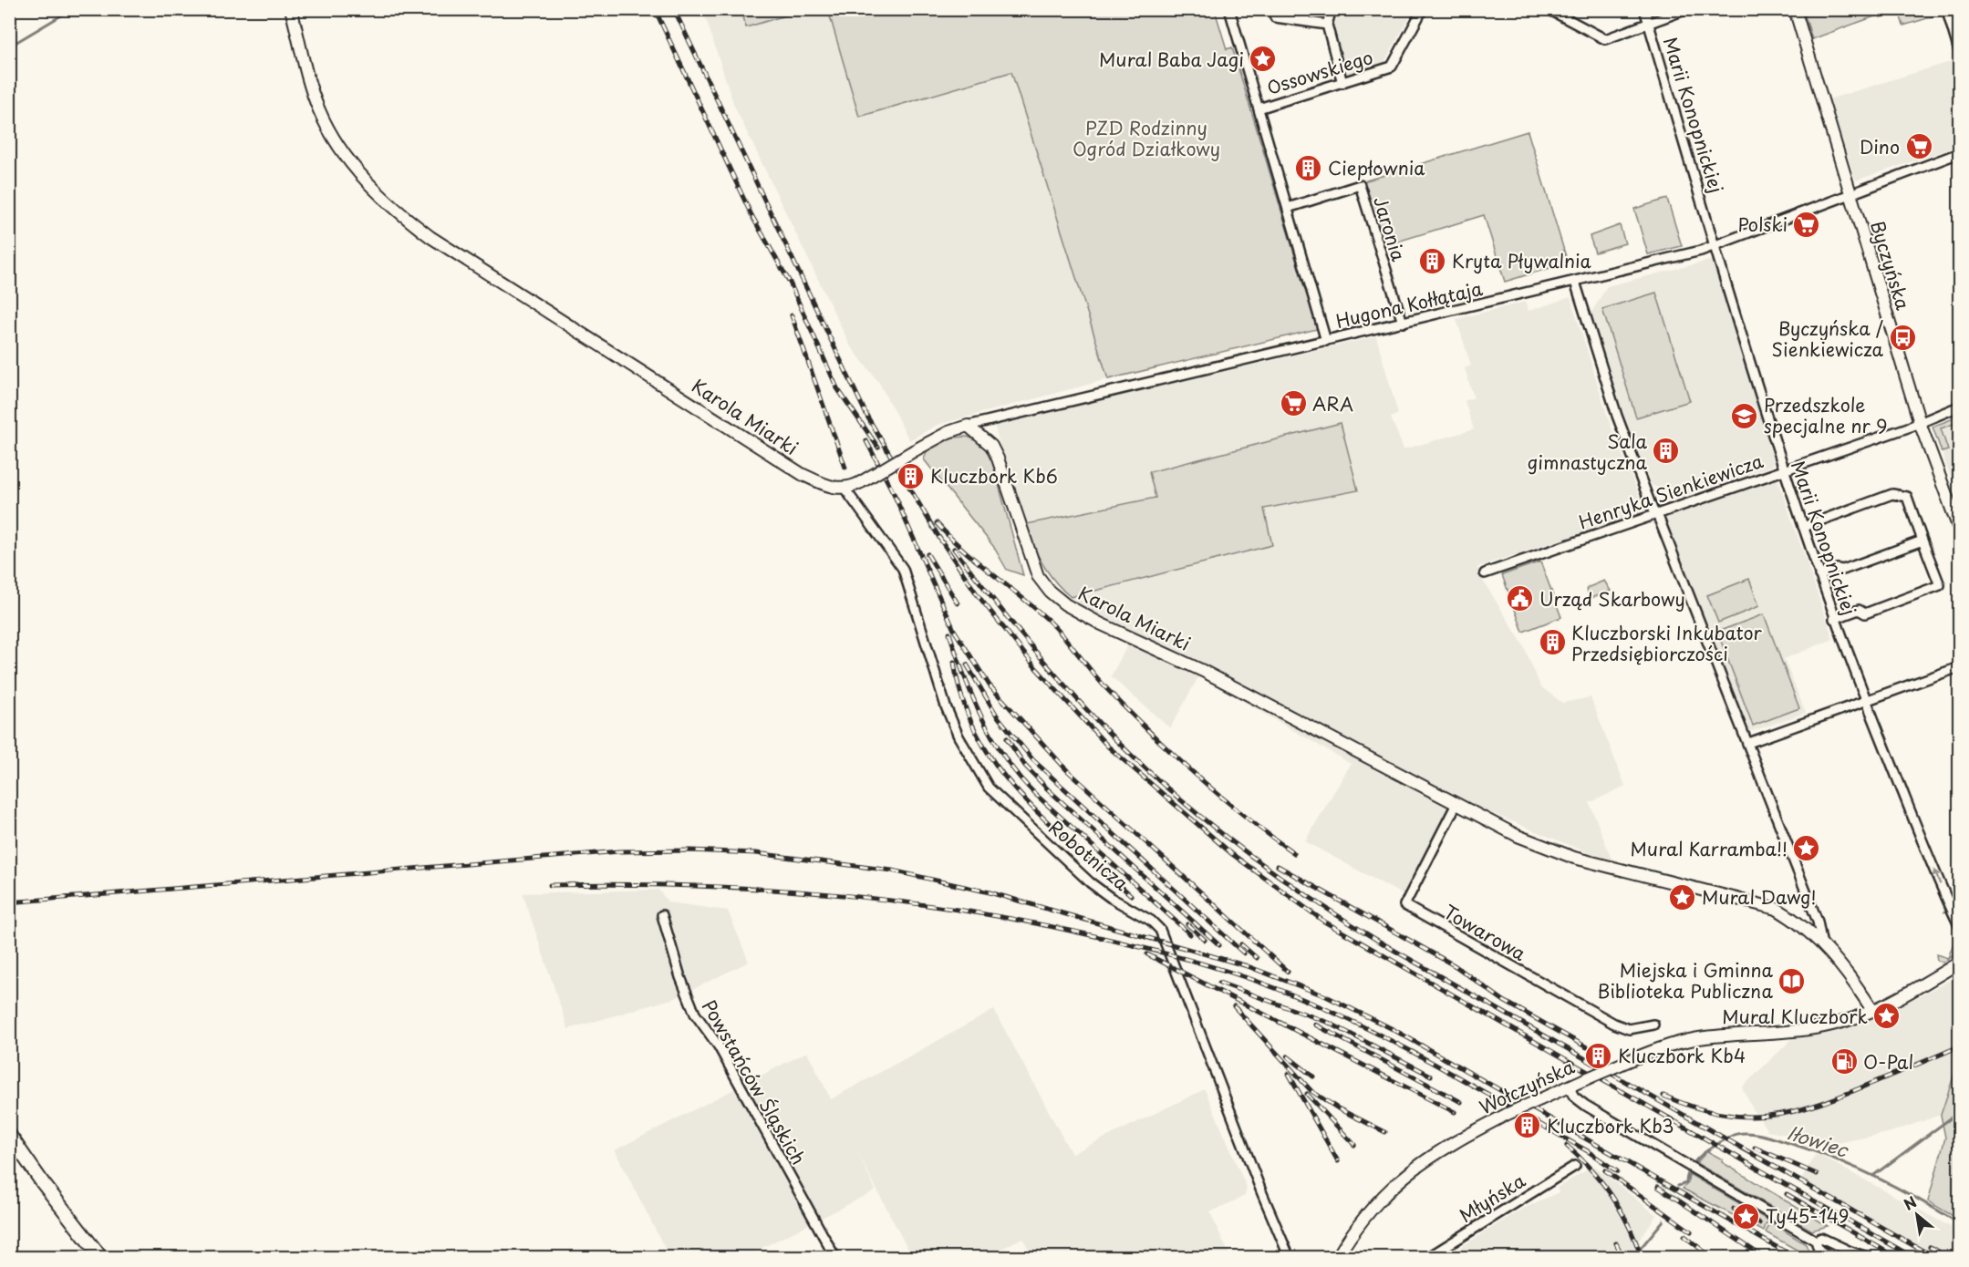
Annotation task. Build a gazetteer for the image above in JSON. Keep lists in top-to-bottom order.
{
  "streets": {
    "street": [
      "Ossowskiego",
      "Marii Konopnickiej",
      "Jaronia",
      "Byczyńska",
      "Hugona Kołłątaja",
      "Karola Miarki",
      "Henryka Sienkiewicza",
      "Robotnicza",
      "Towarowa",
      "Powstańców Śląskich",
      "Wołczyńska",
      "Młyńska"
    ]
  },
  "crossings": [
    ["Marii Konopnickiej", "Hugona Kołłątaja"],
    ["Marii Konopnickiej", "Henryka Sienkiewicza"],
    ["Jaronia", "Hugona Kołłątaja"],
    ["Byczyńska", "Hugona Kołłątaja"],
    ["Byczyńska", "Henryka Sienkiewicza"],
    ["Hugona Kołłątaja", "Karola Miarki"],
    ["Karola Miarki", "Robotnicza"],
    ["Karola Miarki", "Towarowa"],
    ["Karola Miarki", "Wołczyńska"]
  ],
  "water": ["Iłowiec"],
  "parks": ["PZD Rodzinny Ogród Działkowy"],
  "places": {
    "place": [
      "Mural Baba Jagi",
      "Mural Karramba!!",
      "Mural Dawg!",
      "Mural Kluczbork",
      "Ty45-149"
    ],
    "supermarket": ["Dino", "Polski", "ARA"],
    "building": [
      "Ciepłownia",
      "Kryta Pływalnia",
      "Sala gimnastyczna",
      "Kluczbork Kb6",
      "Kluczborski Inkubator Przedsiębiorczości",
      "Kluczbork Kb4",
      "Kluczbork Kb3"
    ],
    "bus stop": ["Byczyńska / Sienkiewicza"],
    "school or university": ["Przedszkole specjalne nr 9"],
    "public building": ["Urząd Skarbowy"],
    "library": ["Miejska i Gminna Biblioteka Publiczna"],
    "fuel station": ["O-Pal"]
  },
  "north": "top left"
}
